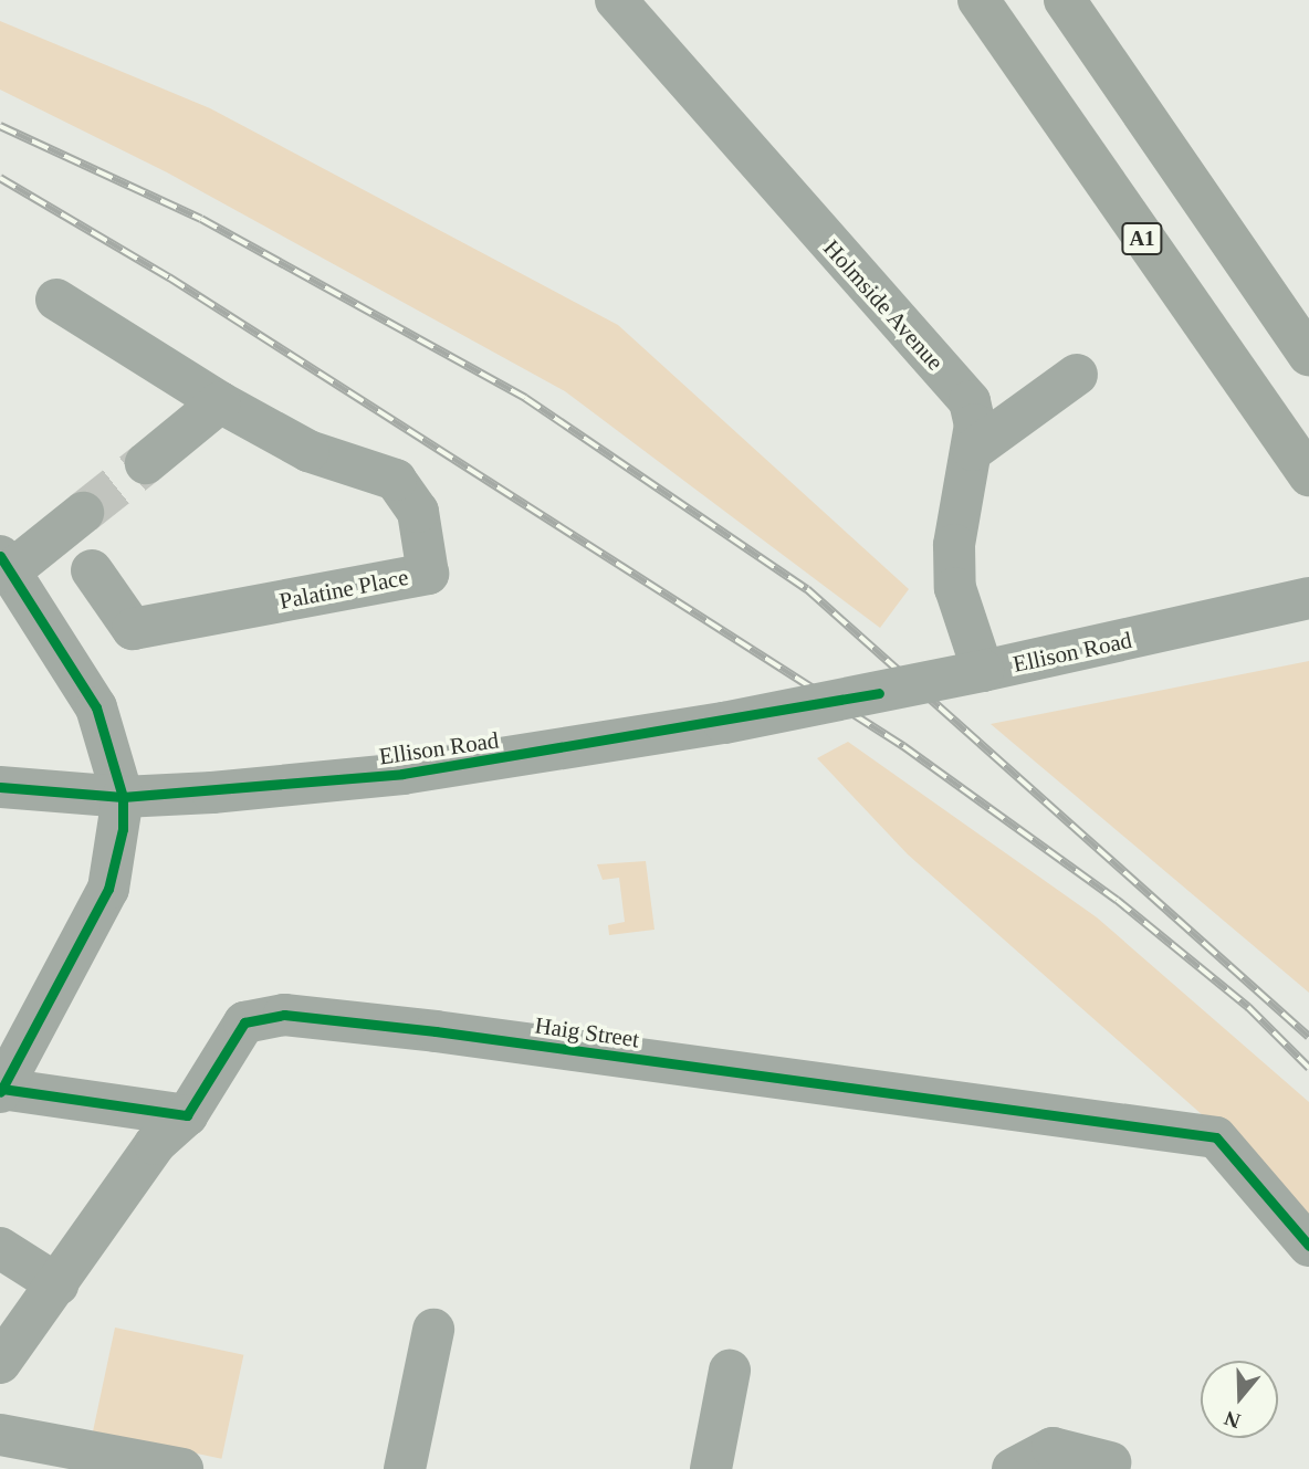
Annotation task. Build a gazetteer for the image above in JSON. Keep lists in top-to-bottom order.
{
  "streets": {
    "highway": ["A1"],
    "street": [
      "Holmside Avenue",
      "Palatine Place",
      "Ellison Road",
      "Haig Street"
    ]
  },
  "crossings": [
    ["Holmside Avenue", "Ellison Road"]
  ],
  "north": "bottom"
}
